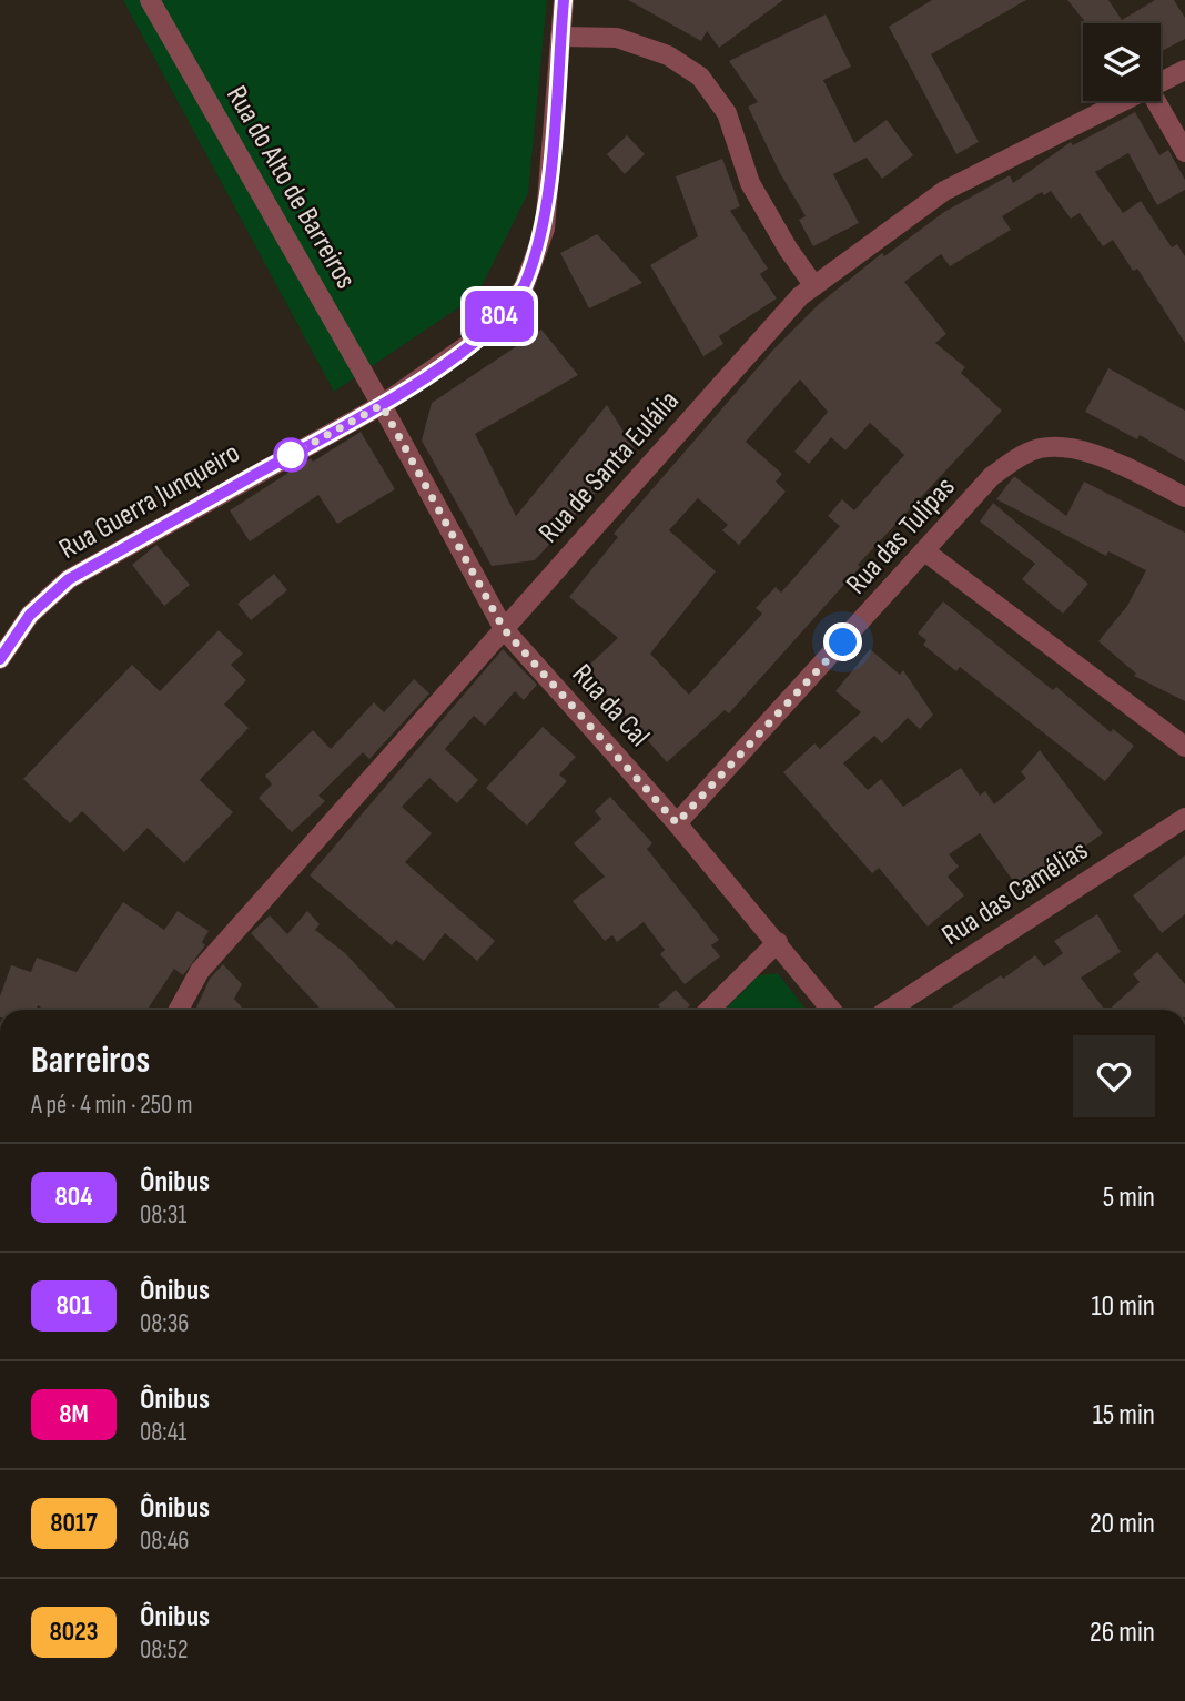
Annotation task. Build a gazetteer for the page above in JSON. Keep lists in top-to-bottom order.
{
  "streets": {
    "street": [
      "Rua do Alto de Barreiros",
      "Rua de Santa Eulália",
      "Rua Guerra Junqueiro",
      "Rua das Tulipas",
      "Rua da Cal",
      "Rua das Camélias"
    ]
  },
  "crossings": [
    ["Rua do Alto de Barreiros", "Rua Guerra Junqueiro"],
    ["Rua do Alto de Barreiros", "Rua da Cal"],
    ["Rua de Santa Eulália", "Rua da Cal"],
    ["Rua Guerra Junqueiro", "Rua da Cal"],
    ["Rua das Tulipas", "Rua da Cal"]
  ],
  "lines": ["bus line 804"],
  "page": {
    "on_map": "804",
    "heading": ["Barreiros", "A pé · 4 min · 250 m"],
    "list": [
      {
        "mark": "804",
        "name": "Ônibus",
        "note": "08:31",
        "value": "5 min"
      },
      {
        "mark": "801",
        "name": "Ônibus",
        "note": "08:36",
        "value": "10 min"
      },
      {
        "mark": "8M",
        "name": "Ônibus",
        "note": "08:41",
        "value": "15 min"
      },
      {
        "mark": "8017",
        "name": "Ônibus",
        "note": "08:46",
        "value": "20 min"
      },
      {
        "mark": "8023",
        "name": "Ônibus",
        "note": "08:52",
        "value": "26 min"
      }
    ]
  }
}
